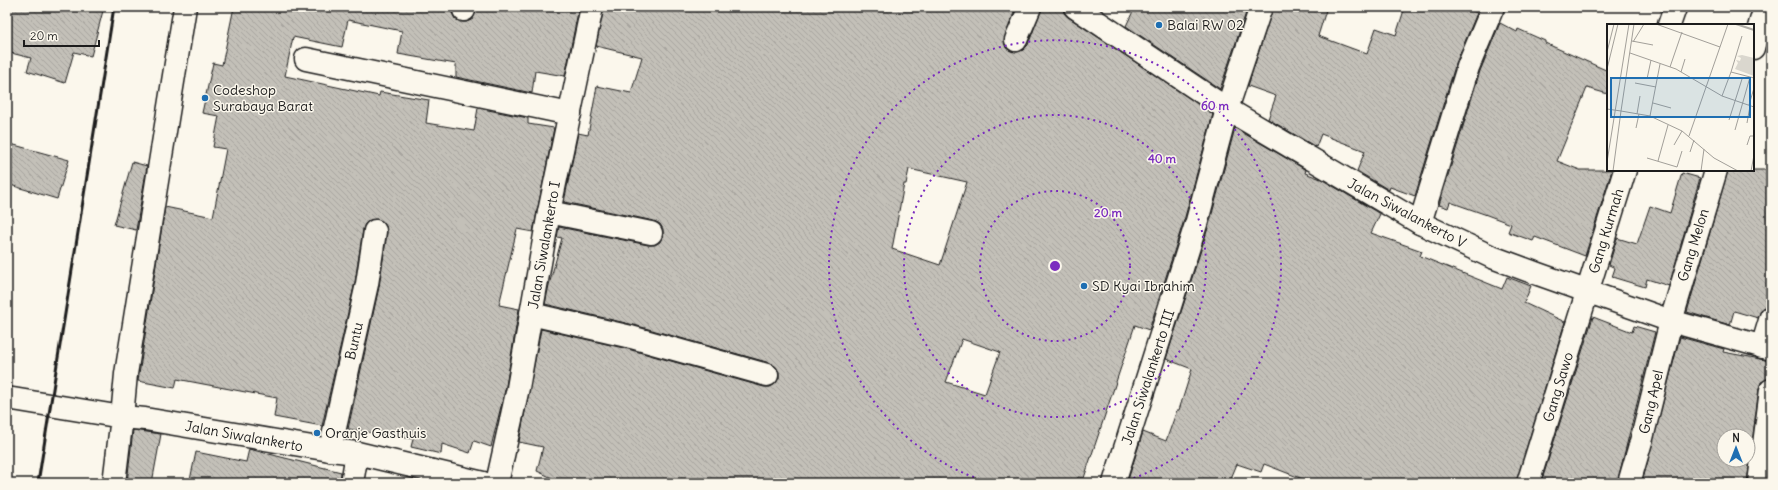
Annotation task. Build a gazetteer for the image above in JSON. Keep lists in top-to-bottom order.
{
  "streets": {
    "street": [
      "Jalan Siwalankerto V",
      "Gang Kurmah",
      "Jalan Siwalankerto I",
      "Gang Melon",
      "Buntu",
      "Jalan Siwalankerto III",
      "Gang Sawo",
      "Gang Apel",
      "Jalan Siwalankerto"
    ]
  },
  "crossings": [
    ["Jalan Siwalankerto V", "Gang Kurmah"],
    ["Jalan Siwalankerto V", "Gang Melon"],
    ["Jalan Siwalankerto V", "Jalan Siwalankerto III"],
    ["Jalan Siwalankerto V", "Gang Sawo"],
    ["Jalan Siwalankerto V", "Gang Apel"],
    ["Gang Kurmah", "Gang Sawo"],
    ["Gang Melon", "Gang Apel"],
    ["Buntu", "Jalan Siwalankerto"]
  ],
  "places": [
    "Balai RW 02",
    "Codeshop Surabaya Barat",
    "SD Kyai Ibrahim",
    "Oranje Gasthuis"
  ],
  "scale_bar": "20 m",
  "north": "top",
  "rings": ["60 m", "40 m", "20 m"]
}
